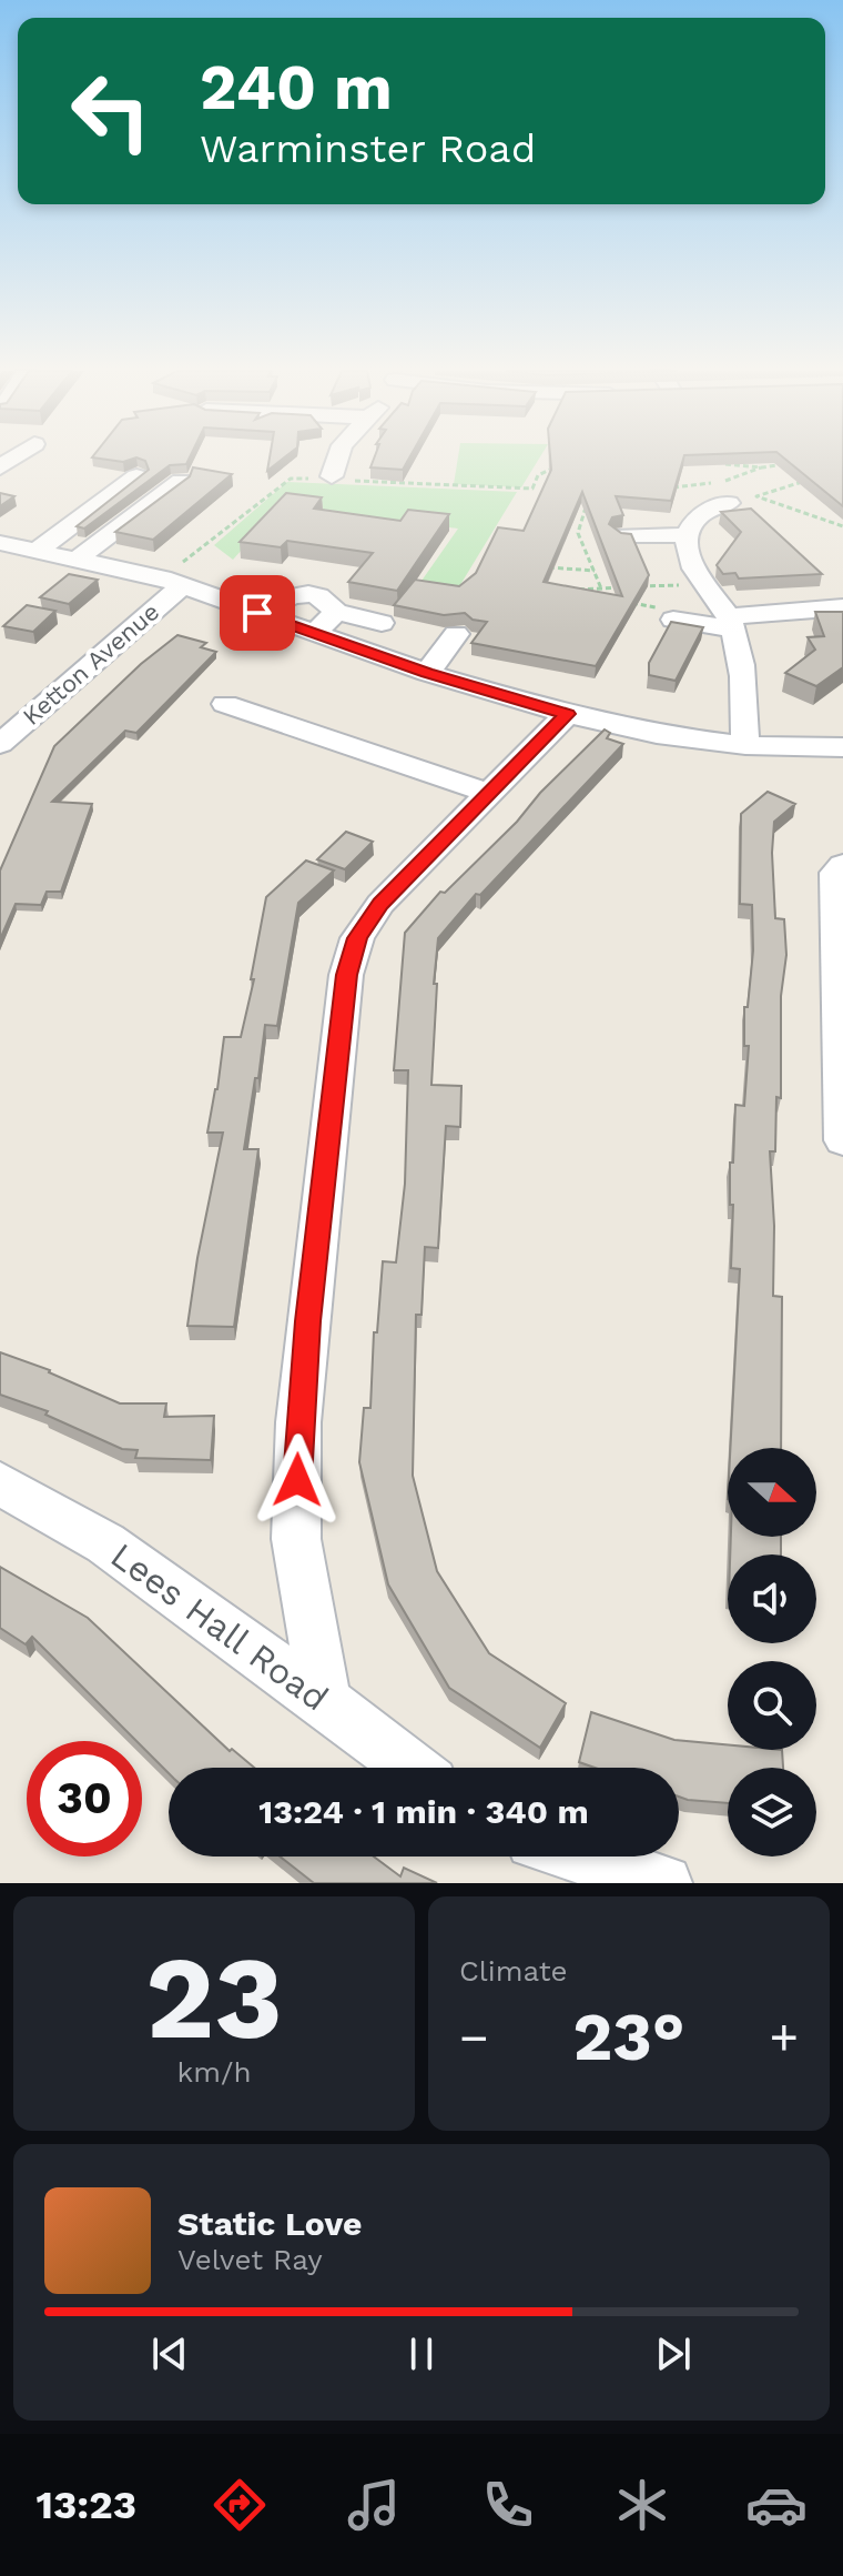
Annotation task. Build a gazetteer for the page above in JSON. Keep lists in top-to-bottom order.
{
  "streets": {
    "street": ["Ketton Avenue", "Lees Hall Road"]
  },
  "north": "right",
  "page": {
    "turn": ["240 m", "Warminster Road"],
    "limit": "30",
    "trip": "13:24 · 1 min · 340 m",
    "tile": [
      ["23", "km/h"],
      "Climate"
    ],
    "heat": ["−", "23°", "+"],
    "song": ["Static Love", "Velvet Ray"],
    "tabs": "13:23"
  }
}
